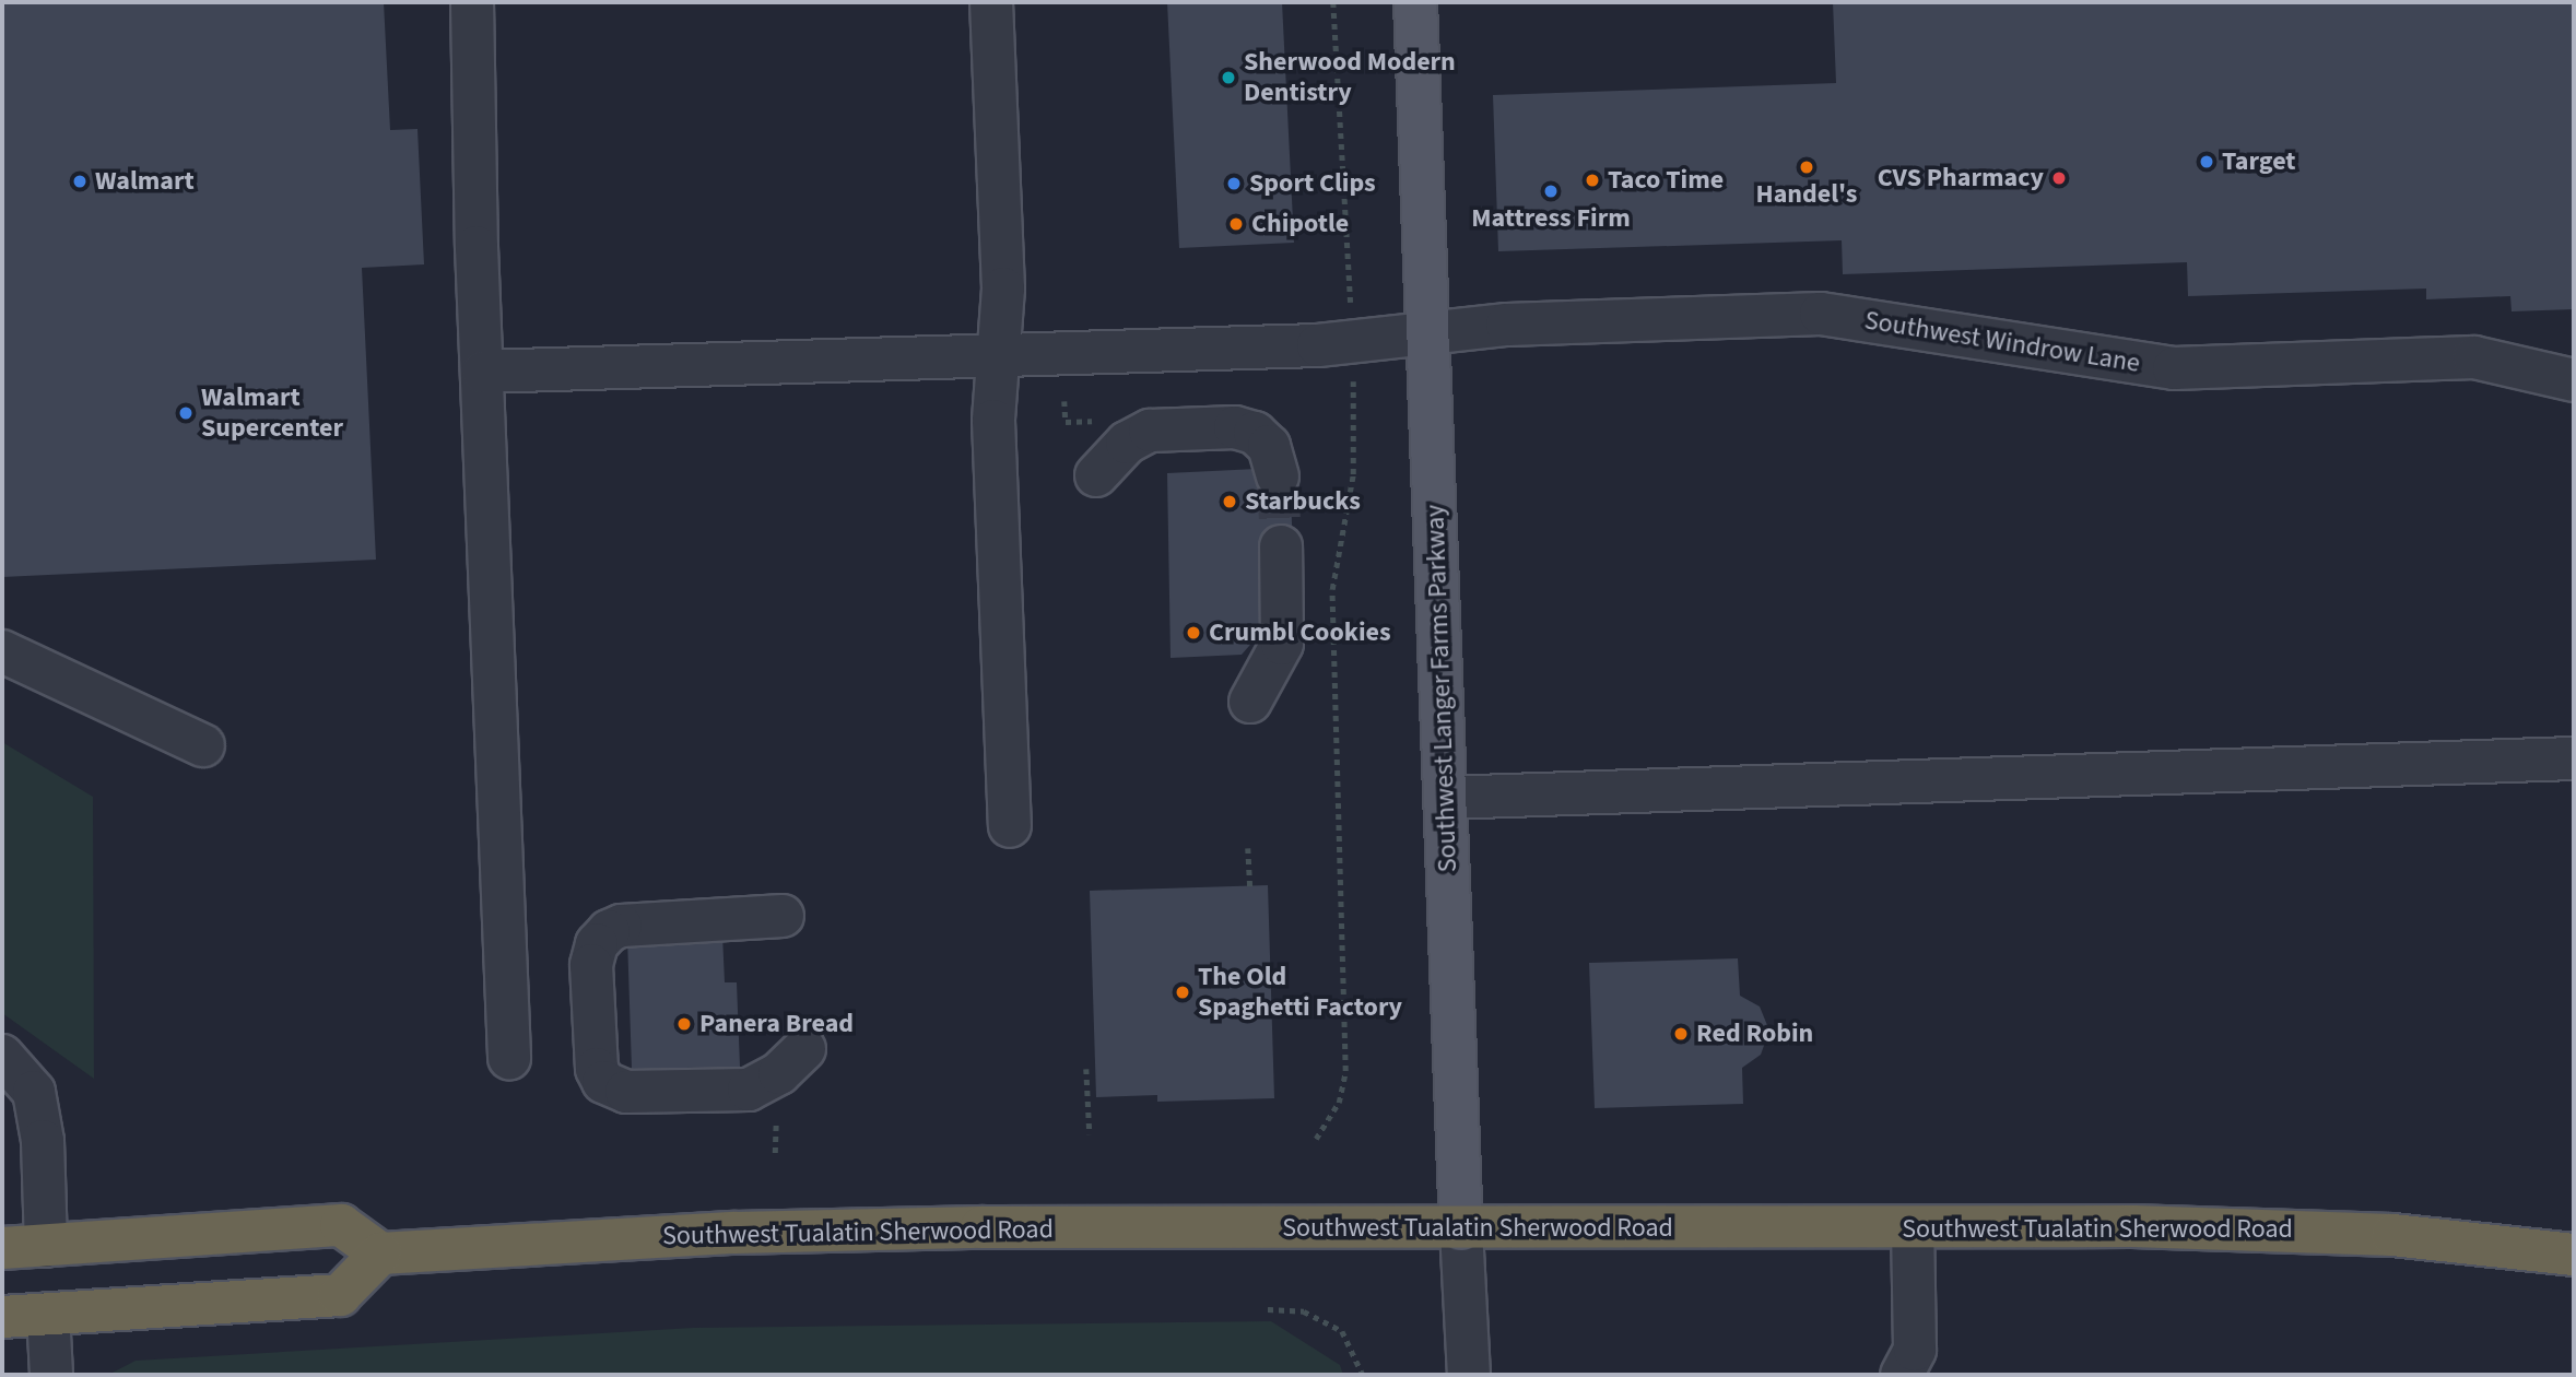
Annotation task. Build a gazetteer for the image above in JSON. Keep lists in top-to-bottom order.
{
  "streets": {
    "highway": ["Southwest Tualatin Sherwood Road"],
    "main road": ["Southwest Langer Farms Parkway"],
    "street": ["Southwest Windrow Lane"]
  },
  "crossings": [
    ["Southwest Windrow Lane", "Southwest Langer Farms Parkway"],
    ["Southwest Langer Farms Parkway", "Southwest Tualatin Sherwood Road"]
  ],
  "places": [
    "Sherwood Modern Dentistry",
    "Target",
    "Handel's",
    "CVS Pharmacy",
    "Taco Time",
    "Walmart",
    "Sport Clips",
    "Mattress Firm",
    "Chipotle",
    "Walmart Supercenter",
    "Starbucks",
    "Crumbl Cookies",
    "The Old Spaghetti Factory",
    "Panera Bread",
    "Red Robin"
  ]
}
